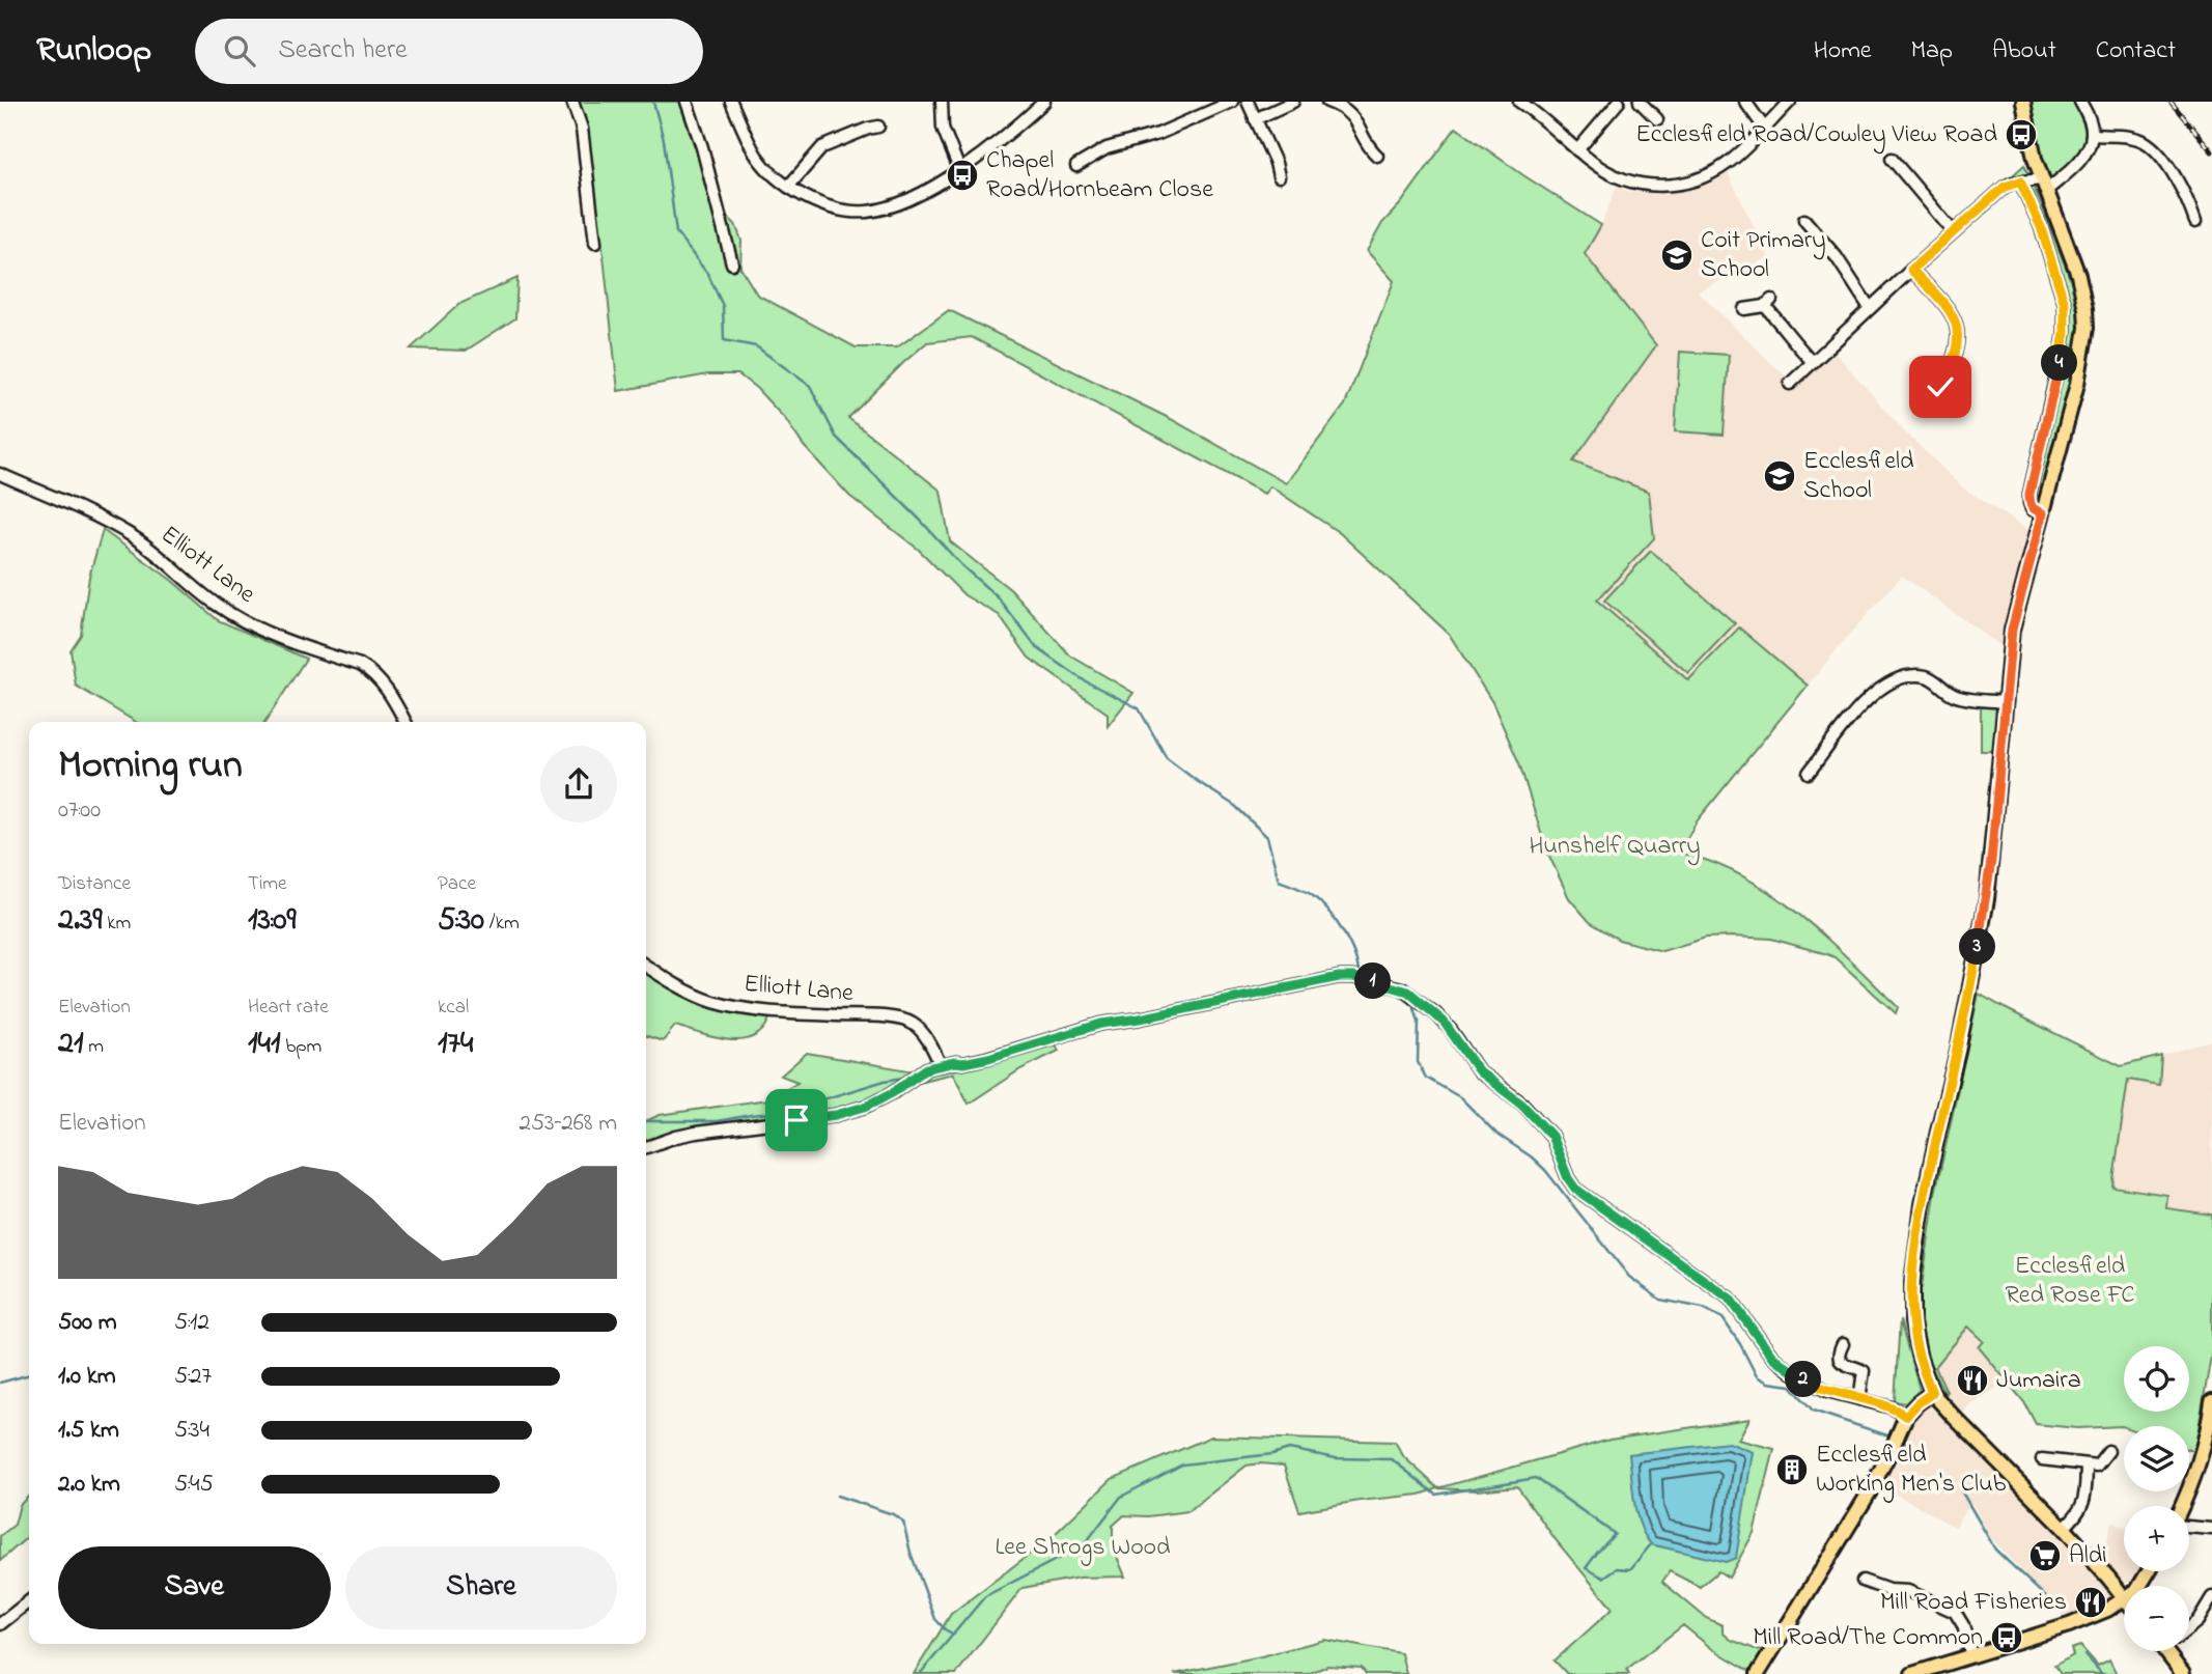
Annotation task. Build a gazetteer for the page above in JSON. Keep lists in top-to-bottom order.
{
  "streets": {
    "street": ["Elliott Lane"]
  },
  "parks": ["Hunshelf Quarry", "Ecclesfield Red Rose FC", "Lee Shrogs Wood"],
  "places": {
    "bus stop": ["Ecclesfield Road/Cowley View Road", "Chapel Road/Hornbeam Close", "Mill Road/The Common"],
    "school or university": ["Coit Primary School", "Ecclesfield School"],
    "restaurant": ["Jumaira", "Mill Road Fisheries"],
    "building": ["Ecclesfield Working Men's Club"],
    "supermarket": ["Aldi"]
  },
  "page": {
    "header": "Runloop",
    "search": "Search here",
    "nav": [
      "Home",
      "Map",
      "About",
      "Contact"
    ],
    "pins": [
      "4",
      "3",
      "1",
      "2"
    ],
    "heading": ["Morning run", "07:00"],
    "stats": [
      ["Distance", "2.39 km"],
      ["Time", "13:09"],
      ["Pace", "5:30 /km"],
      ["Elevation", "21 m"],
      ["Heart rate", "141 bpm"],
      ["kcal", "174"]
    ],
    "chart": ["Elevation", "253–268 m"],
    "list": [
      {
        "name": "500 m",
        "note": "5:12"
      },
      {
        "name": "1.0 km",
        "note": "5:27"
      },
      {
        "name": "1.5 km",
        "note": "5:34"
      },
      {
        "name": "2.0 km",
        "note": "5:45"
      }
    ],
    "map_buttons": ["+", "−"],
    "buttons": ["Save", "Share"]
  }
}
